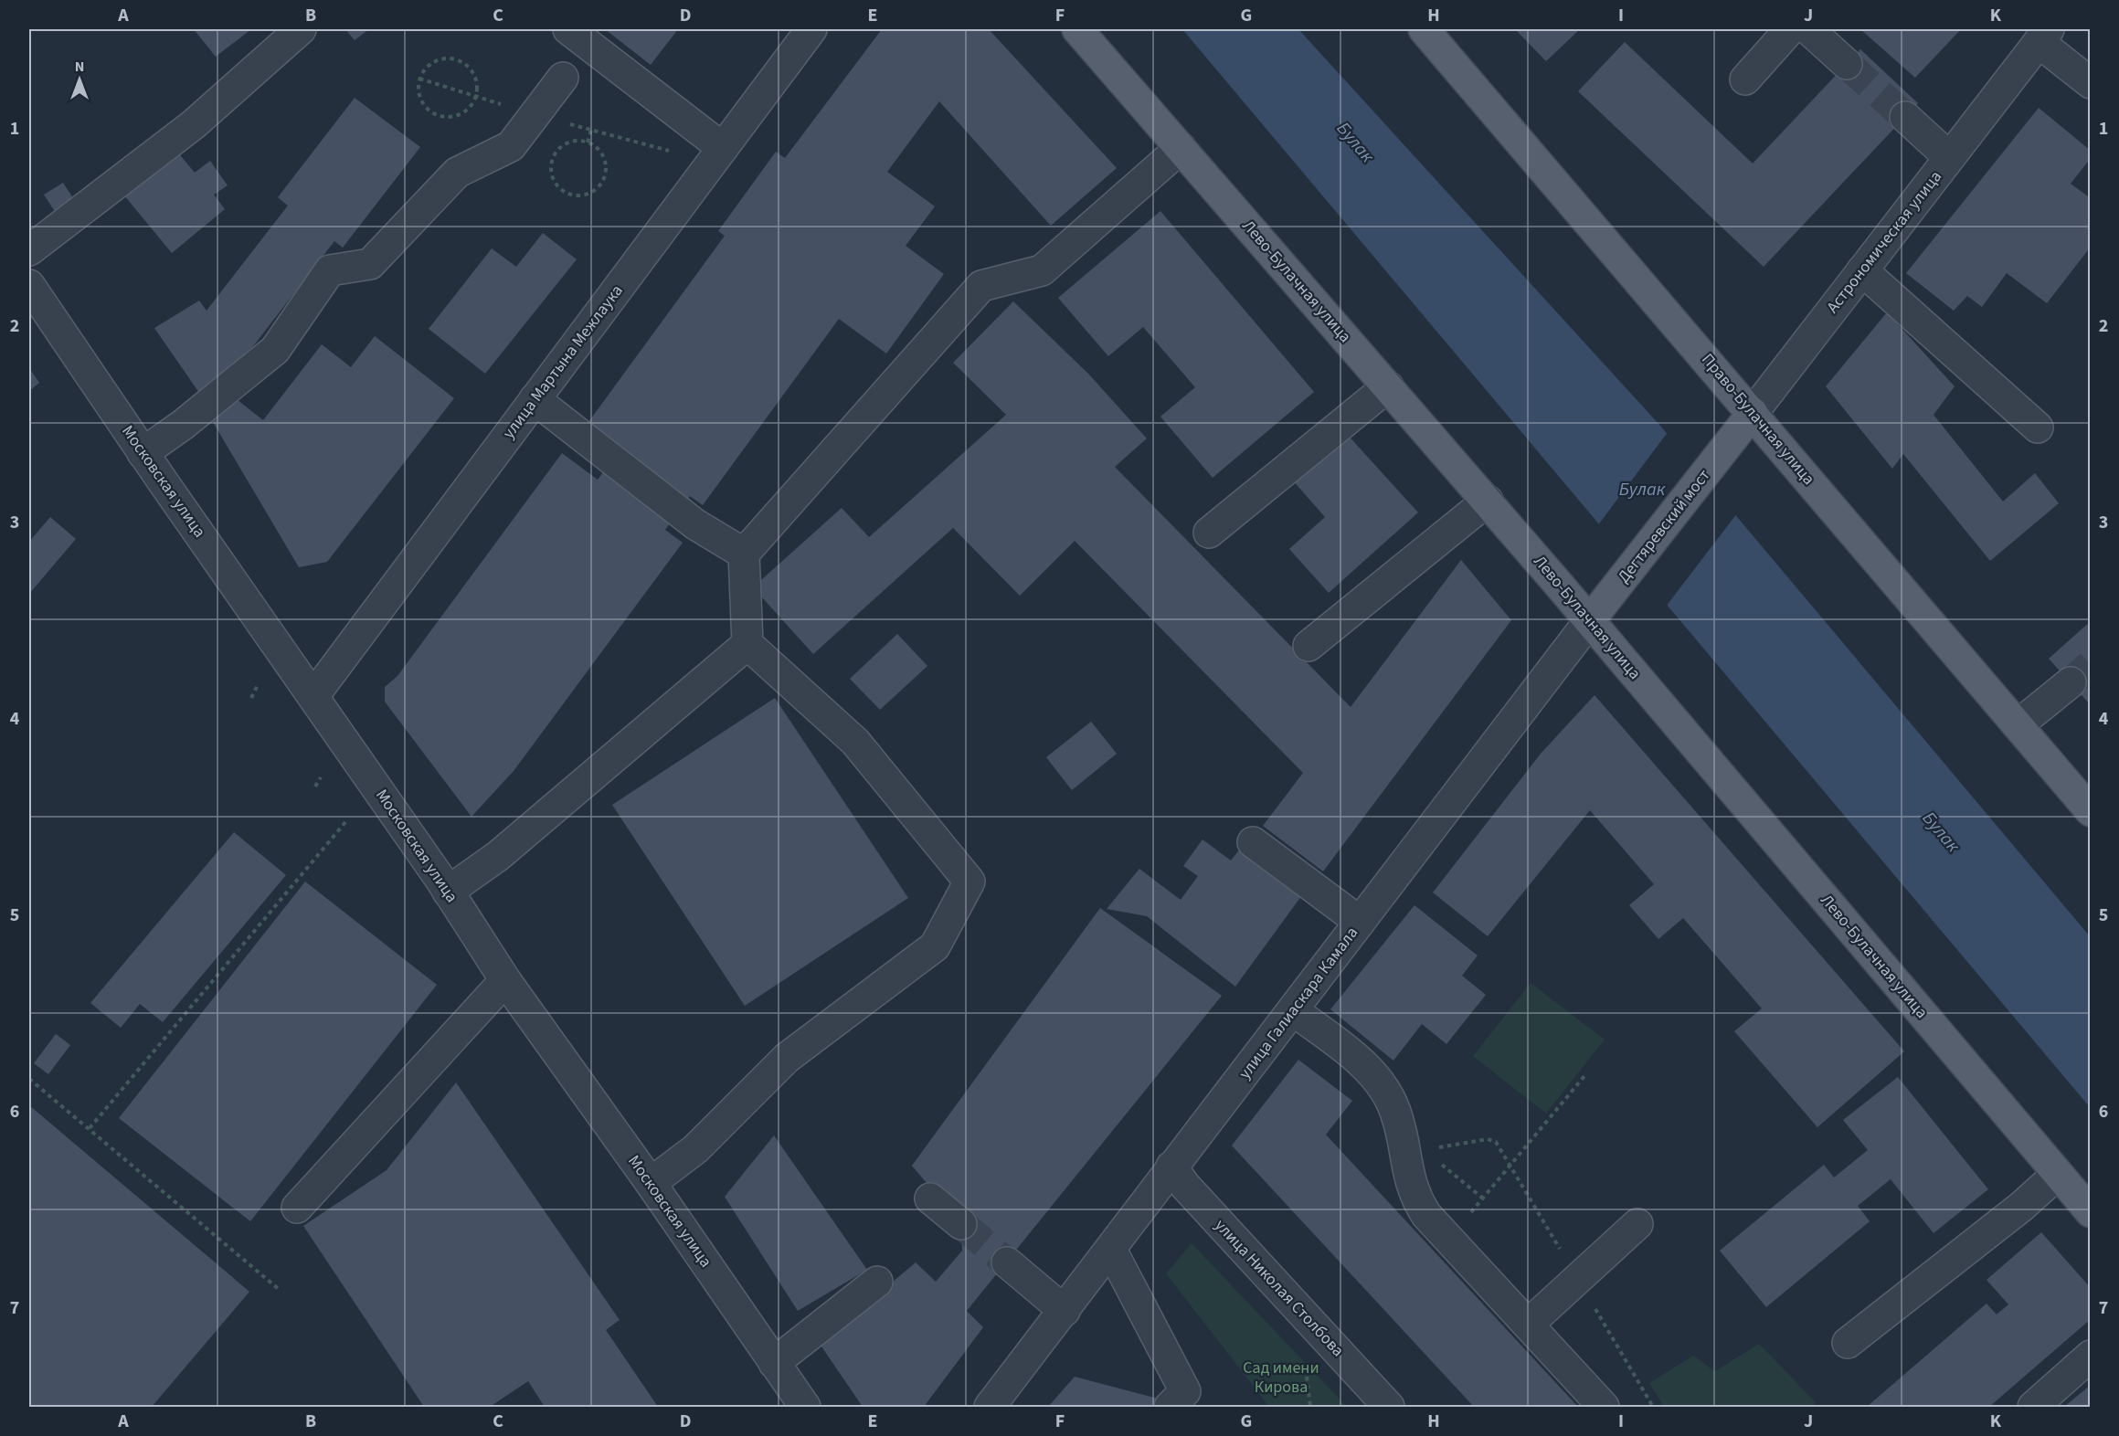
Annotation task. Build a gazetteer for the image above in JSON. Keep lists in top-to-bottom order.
{
  "streets": {
    "main road": [
      "Астрономическая улица",
      "Лево-Булачная улица",
      "Право-Булачная улица",
      "Дегтяревский мост"
    ],
    "street": [
      "улица Мартына Межлаука",
      "Московская улица",
      "улица Галиаскара Камала",
      "улица Николая Столбова"
    ]
  },
  "crossings": [
    ["Астрономическая улица", "Право-Булачная улица"],
    ["Астрономическая улица", "Дегтяревский мост"],
    ["Лево-Булачная улица", "Дегтяревский мост"],
    ["Лево-Булачная улица", "улица Галиаскара Камала"],
    ["улица Мартына Межлаука", "Московская улица"],
    ["Дегтяревский мост", "улица Галиаскара Камала"],
    ["улица Галиаскара Камала", "улица Николая Столбова"]
  ],
  "water": ["Булак"],
  "parks": ["Сад имени Кирова"],
  "north": "top",
  "grid": {
    "columns": [
      "A",
      "B",
      "C",
      "D",
      "E",
      "F",
      "G",
      "H",
      "I",
      "J",
      "K"
    ],
    "rows": [
      "1",
      "2",
      "3",
      "4",
      "5",
      "6",
      "7"
    ]
  }
}
